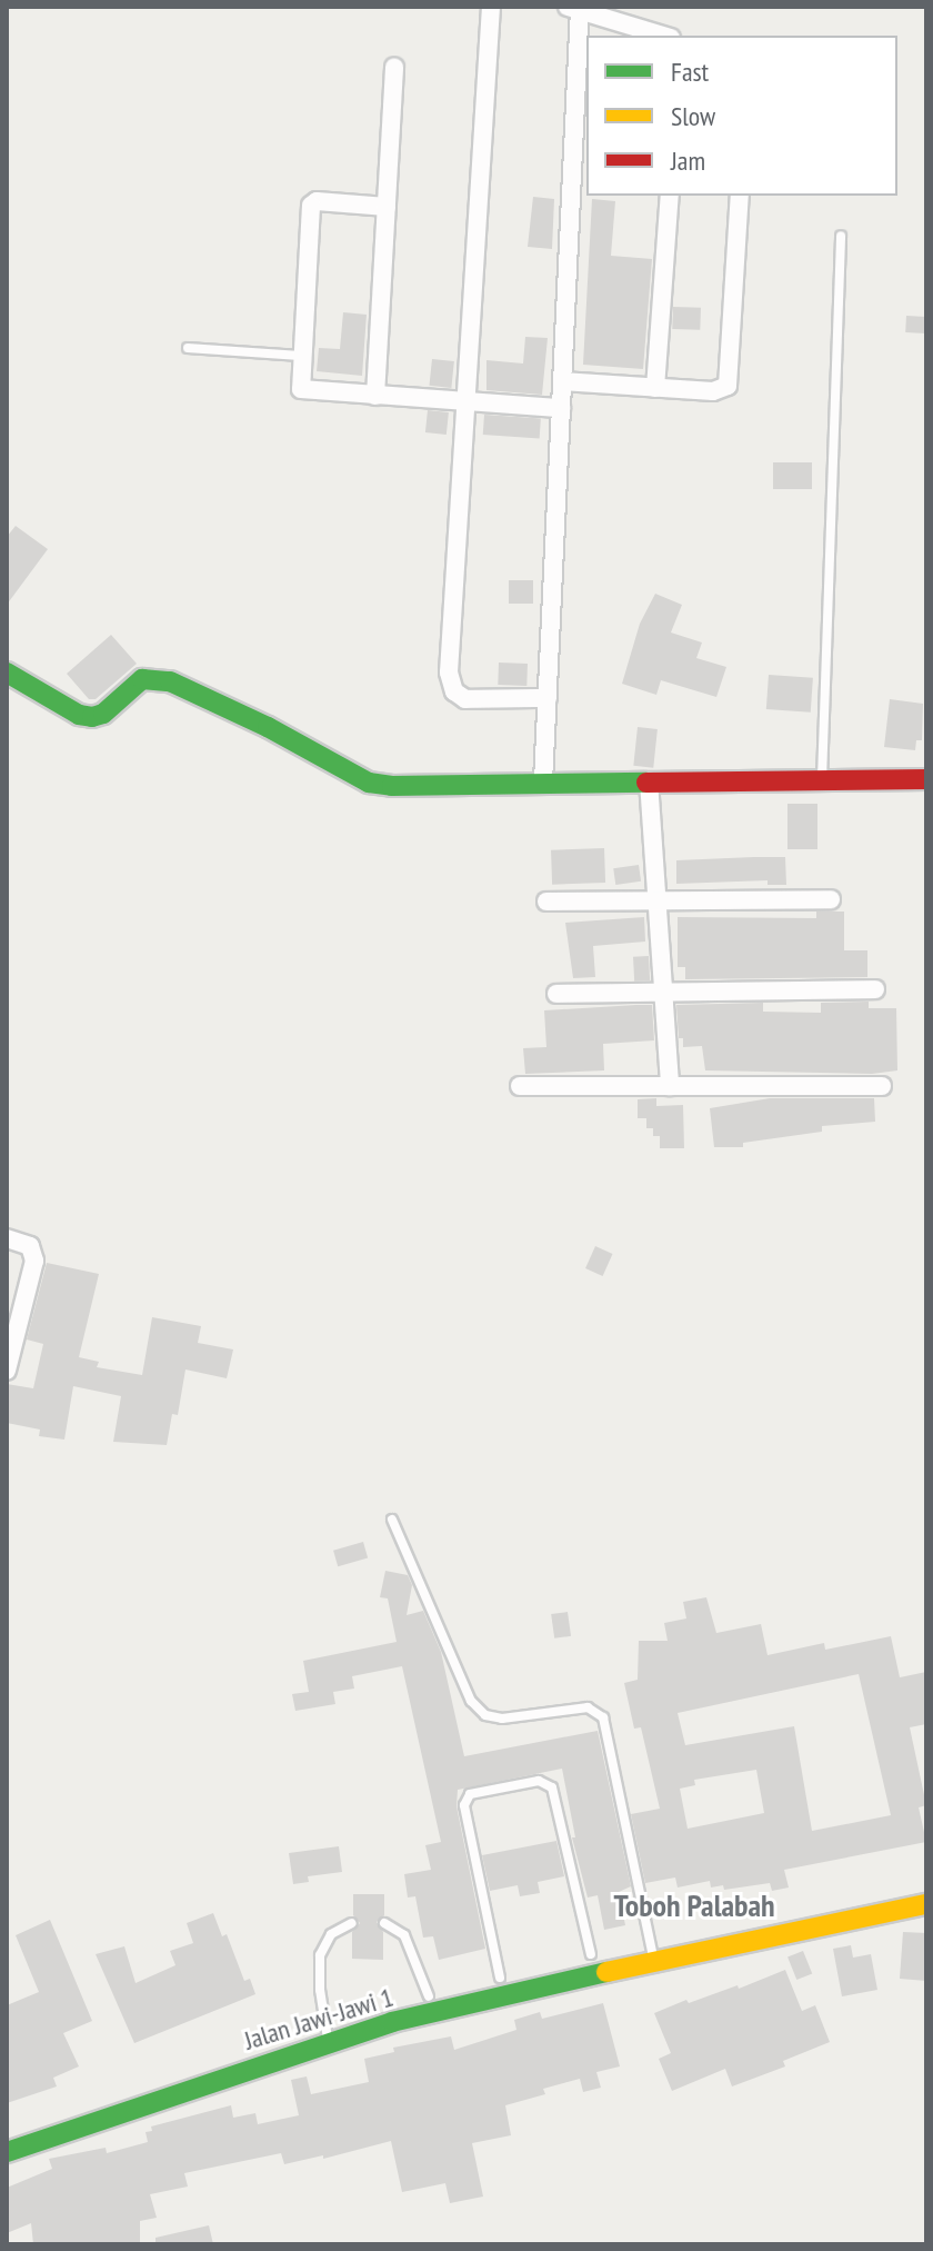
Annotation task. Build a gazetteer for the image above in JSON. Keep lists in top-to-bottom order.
{
  "streets": {
    "main road": ["Jalan Jawi-Jawi 1"]
  },
  "districts": ["Toboh Palabah"],
  "legend": ["Fast", "Slow", "Jam"]
}
